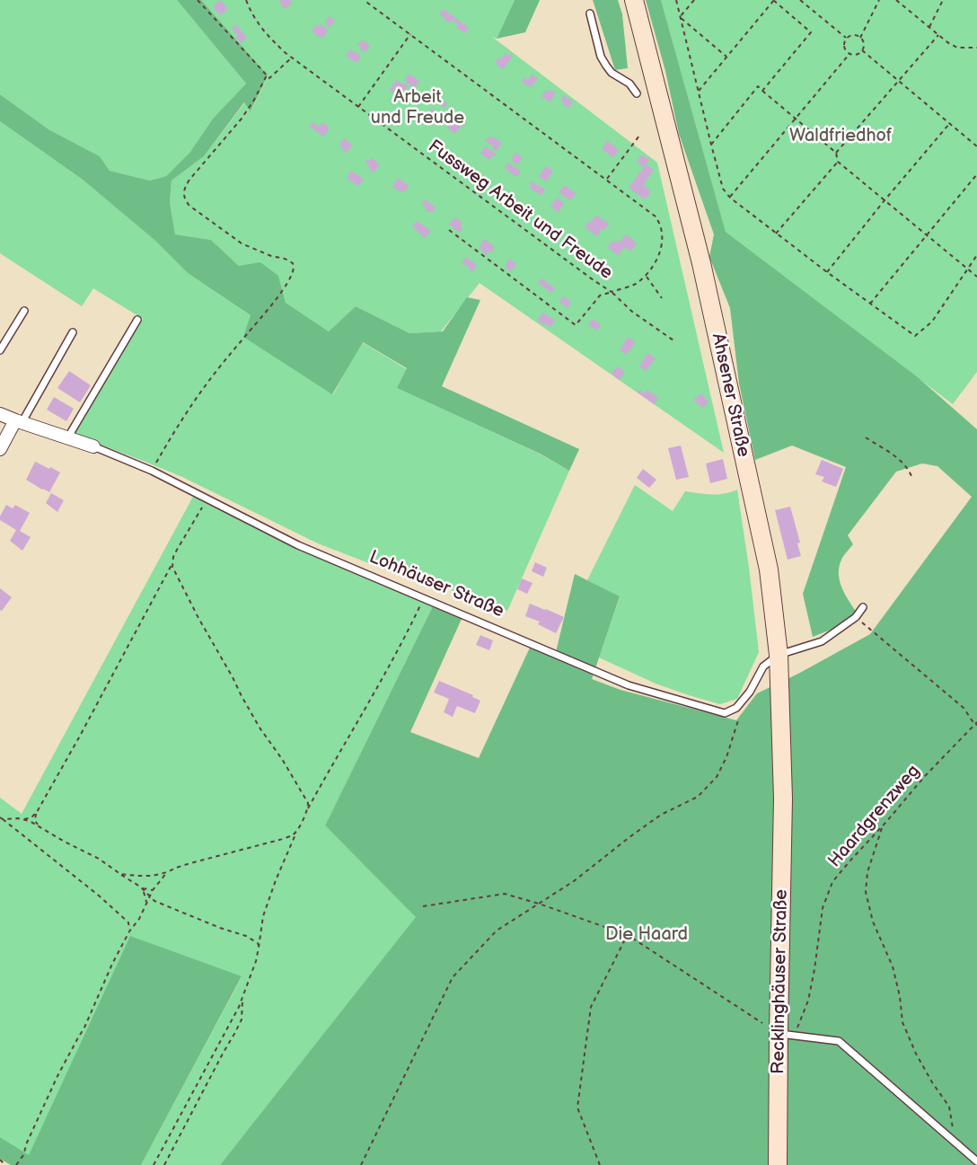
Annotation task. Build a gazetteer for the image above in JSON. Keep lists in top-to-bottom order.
{
  "streets": {
    "main road": ["Ahsener Straße", "Recklinghäuser Straße"],
    "street": ["Lohhäuser Straße"],
    "path": ["Fussweg Arbeit und Freude", "Haardgrenzweg"]
  },
  "crossings": [
    ["Ahsener Straße", "Lohhäuser Straße"],
    ["Ahsener Straße", "Recklinghäuser Straße"],
    ["Haardgrenzweg", "Recklinghäuser Straße"]
  ],
  "parks": ["Arbeit und Freude", "Waldfriedhof", "Die Haard"]
}
